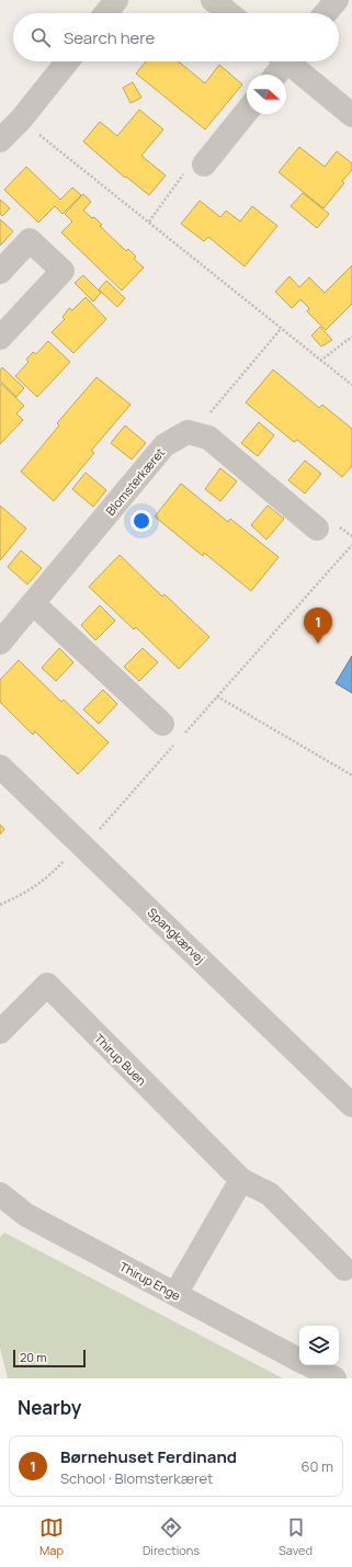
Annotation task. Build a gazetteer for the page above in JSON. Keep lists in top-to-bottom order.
{
  "streets": {
    "street": [
      "Blomsterkæret",
      "Spangkærvej",
      "Thirup Buen",
      "Thirup Enge"
    ]
  },
  "scale_bar": "20 m",
  "north": "right",
  "page": {
    "search": "Search here",
    "pins": "1",
    "scale": "20 m",
    "heading": "Nearby",
    "list": [
      {
        "mark": "1",
        "name": "Børnehuset Ferdinand",
        "note": "School · Blomsterkæret",
        "value": "60 m"
      }
    ],
    "nav": ["Map", "Directions", "Saved"]
  }
}
